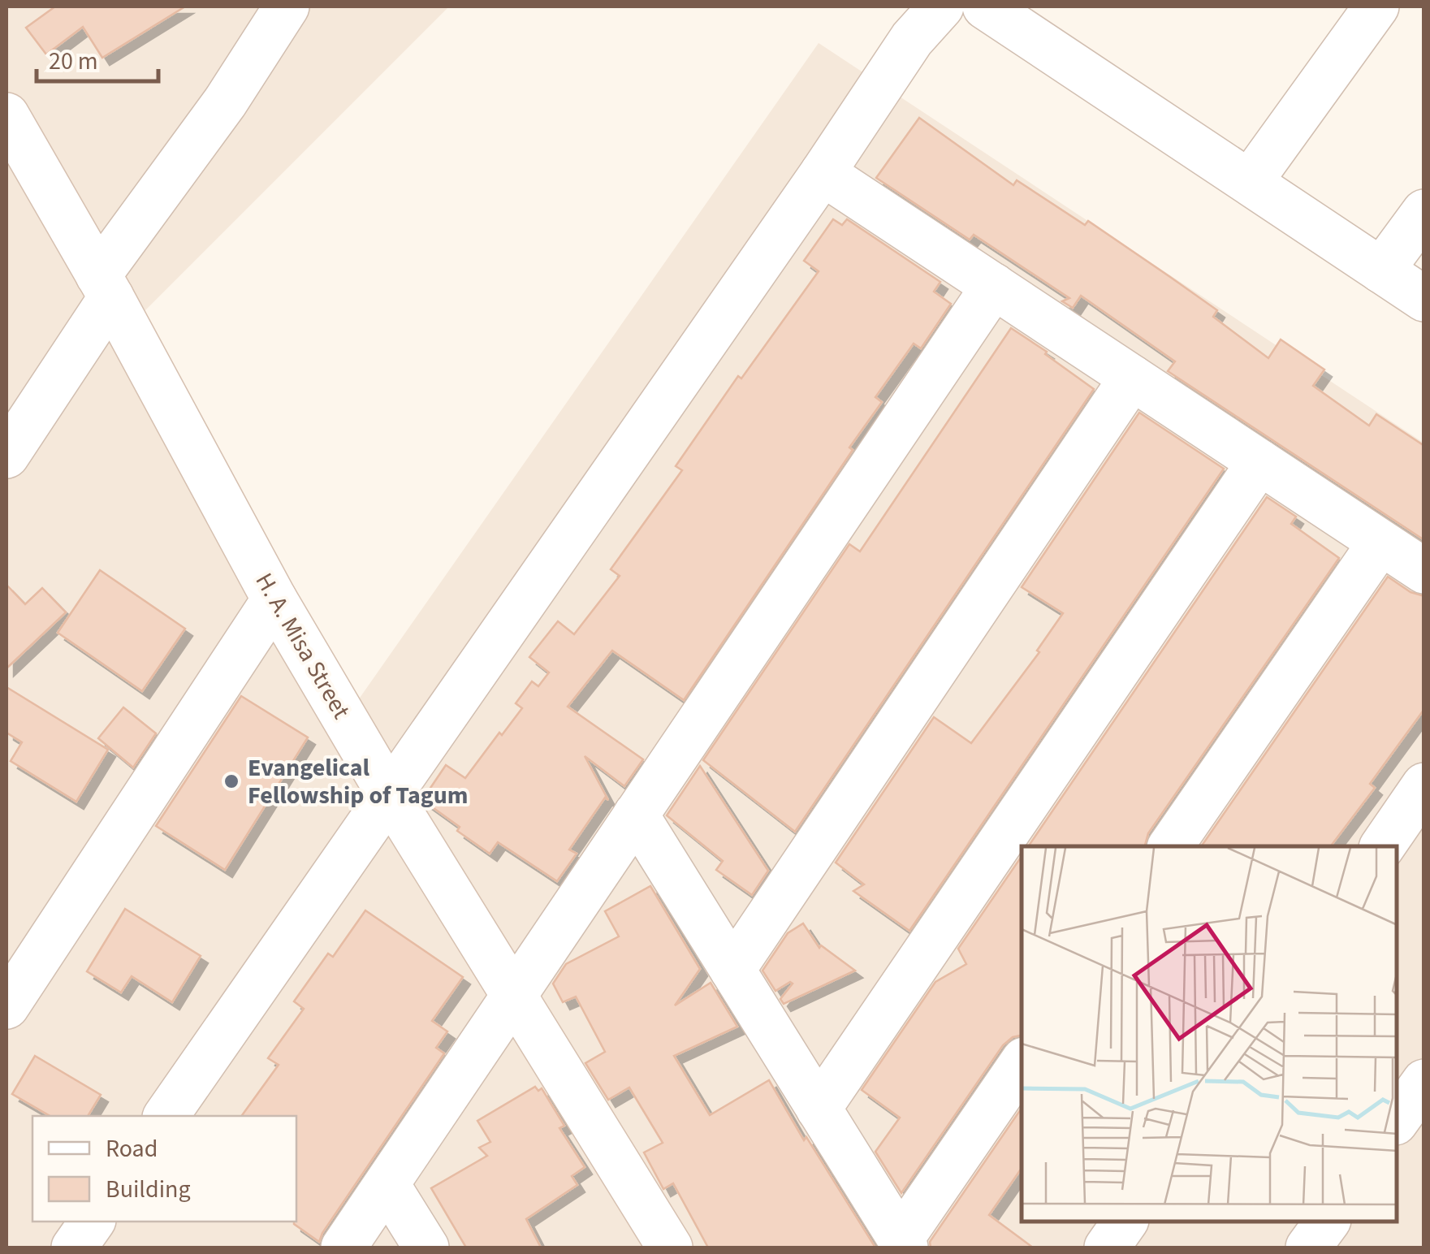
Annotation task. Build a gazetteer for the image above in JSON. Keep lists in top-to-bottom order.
{
  "streets": {
    "street": ["H. A. Misa Street"]
  },
  "places": ["Evangelical Fellowship of Tagum"],
  "legend": ["Road", "Building"],
  "scale_bar": "20 m"
}
